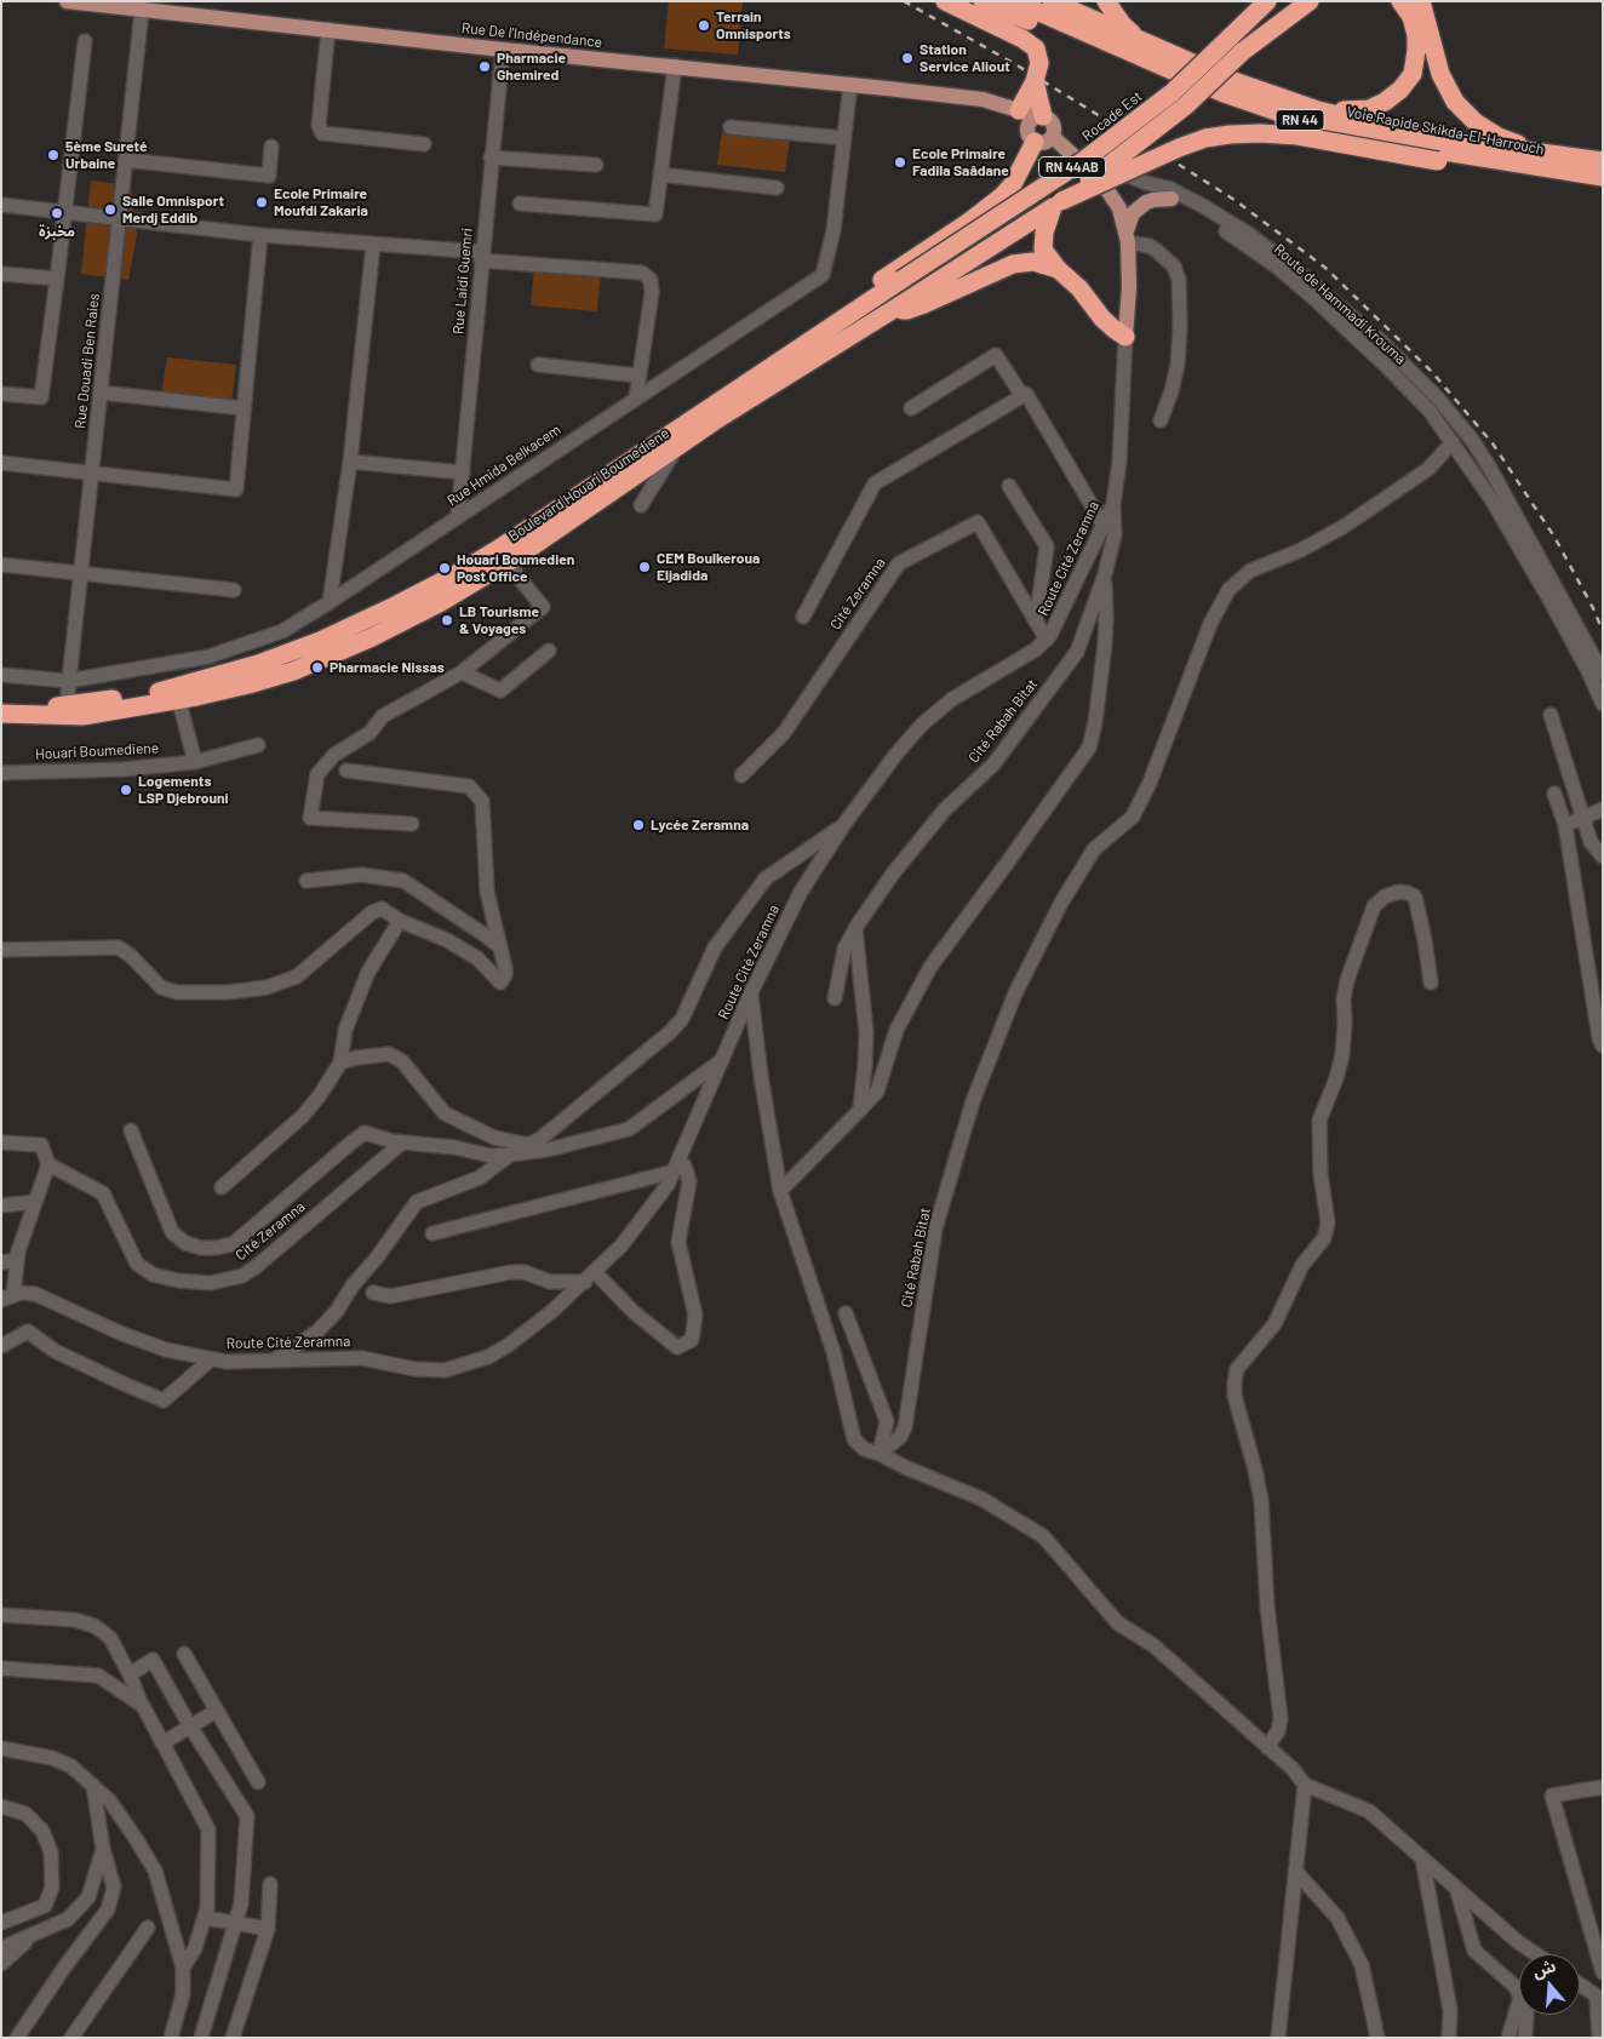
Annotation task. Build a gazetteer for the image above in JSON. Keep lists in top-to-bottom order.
{
  "streets": {
    "highway": [
      "Rocade Est",
      "RN 44",
      "Voie Rapide Skikda-El-Harrouch",
      "RN 44AB",
      "Boulevard Houari Boumediene"
    ],
    "main road": ["Rue De l'Indépendance", "Route Cité Zeramna"],
    "street": [
      "Rue Laidi Guemri",
      "Route de Hammadi Krouma",
      "Rue Douadi Ben Raies",
      "Rue Hmida Belkacem",
      "Cité Zeramna",
      "Cité Rabah Bitat",
      "Houari Boumediene"
    ]
  },
  "crossings": [
    ["Rue De l'Indépendance", "Rue Laidi Guemri"],
    ["Rue De l'Indépendance", "Rue Douadi Ben Raies"],
    ["Rue De l'Indépendance", "Rue Hmida Belkacem"],
    ["Rue De l'Indépendance", "Route Cité Zeramna"],
    ["Rocade Est", "Boulevard Houari Boumediene"],
    ["RN 44", "Voie Rapide Skikda-El-Harrouch"],
    ["RN 44", "RN 44AB"],
    ["RN 44", "Boulevard Houari Boumediene"],
    ["RN 44AB", "Boulevard Houari Boumediene"],
    ["Rue Laidi Guemri", "Rue Hmida Belkacem"],
    ["Route de Hammadi Krouma", "Cité Rabah Bitat"],
    ["Rue Douadi Ben Raies", "Rue Hmida Belkacem"],
    ["Rue Douadi Ben Raies", "Boulevard Houari Boumediene"],
    ["Route Cité Zeramna", "Cité Zeramna"],
    ["Route Cité Zeramna", "Cité Rabah Bitat"]
  ],
  "places": [
    "Terrain Omnisports",
    "Station Service Aliout",
    "Pharmacie Ghemired",
    "5ème Sureté Urbaine",
    "Ecole Primaire Fadila Saâdane",
    "Ecole Primaire Moufdi Zakaria",
    "Salle Omnisport Merdj Eddib",
    "مخبزة",
    "CEM Boulkeroua Eljadida",
    "Houari Boumedien Post Office",
    "LB Tourisme & Voyages",
    "Pharmacie Nissas",
    "Logements LSP Djebrouni",
    "Lycée Zeramna"
  ],
  "north": "top"
}
